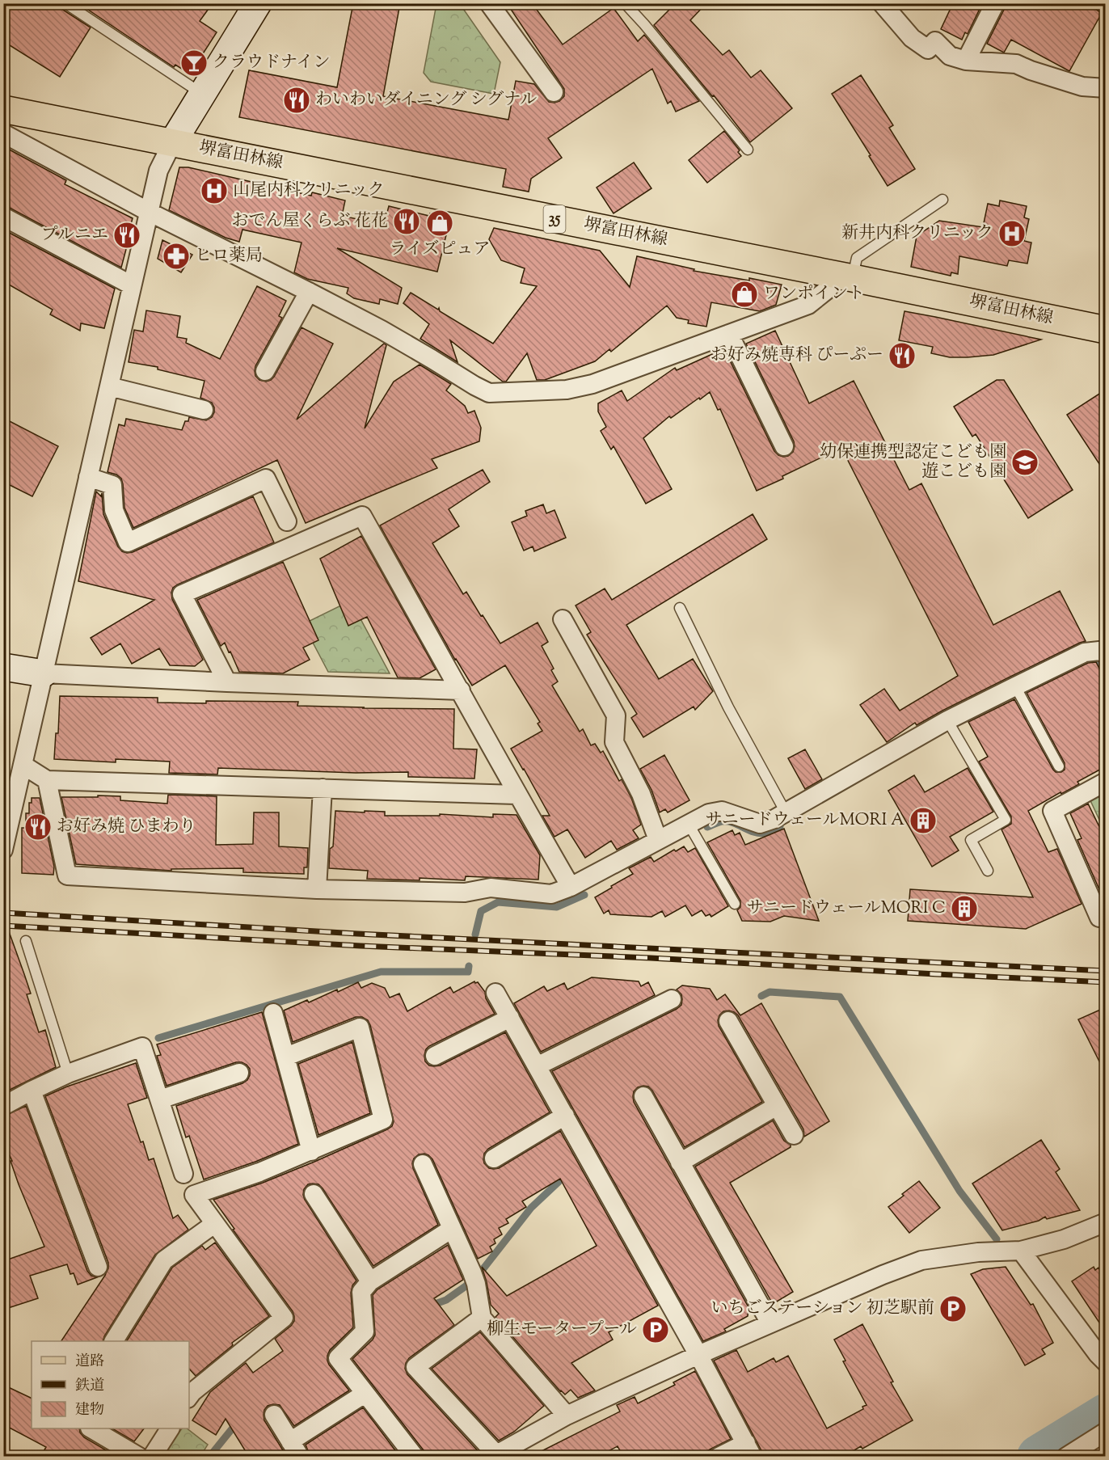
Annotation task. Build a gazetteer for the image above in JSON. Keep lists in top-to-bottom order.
{
  "streets": {
    "main road": ["堺富田林線", "35"]
  },
  "places": {
    "bar": ["クラウドナイン"],
    "restaurant": [
      "わいわいダイニング シグナル",
      "おでん屋くらぶ 花花",
      "プルニエ",
      "お好み焼専科 ぴーぷー",
      "お好み焼 ひまわり"
    ],
    "hospital": ["山尾内科クリニック", "新井内科クリニック"],
    "shop": ["ライズピュア", "ワンポイント"],
    "pharmacy": ["ヒロ薬局"],
    "school or university": ["幼保連携型認定こども園 遊こども園"],
    "building": ["サニードウェールMORI A", "サニードウェールMORI C"],
    "parking": ["いちごステーション 初芝駅前", "柳生モータープール"]
  },
  "legend": ["道路", "鉄道", "建物"]
}
